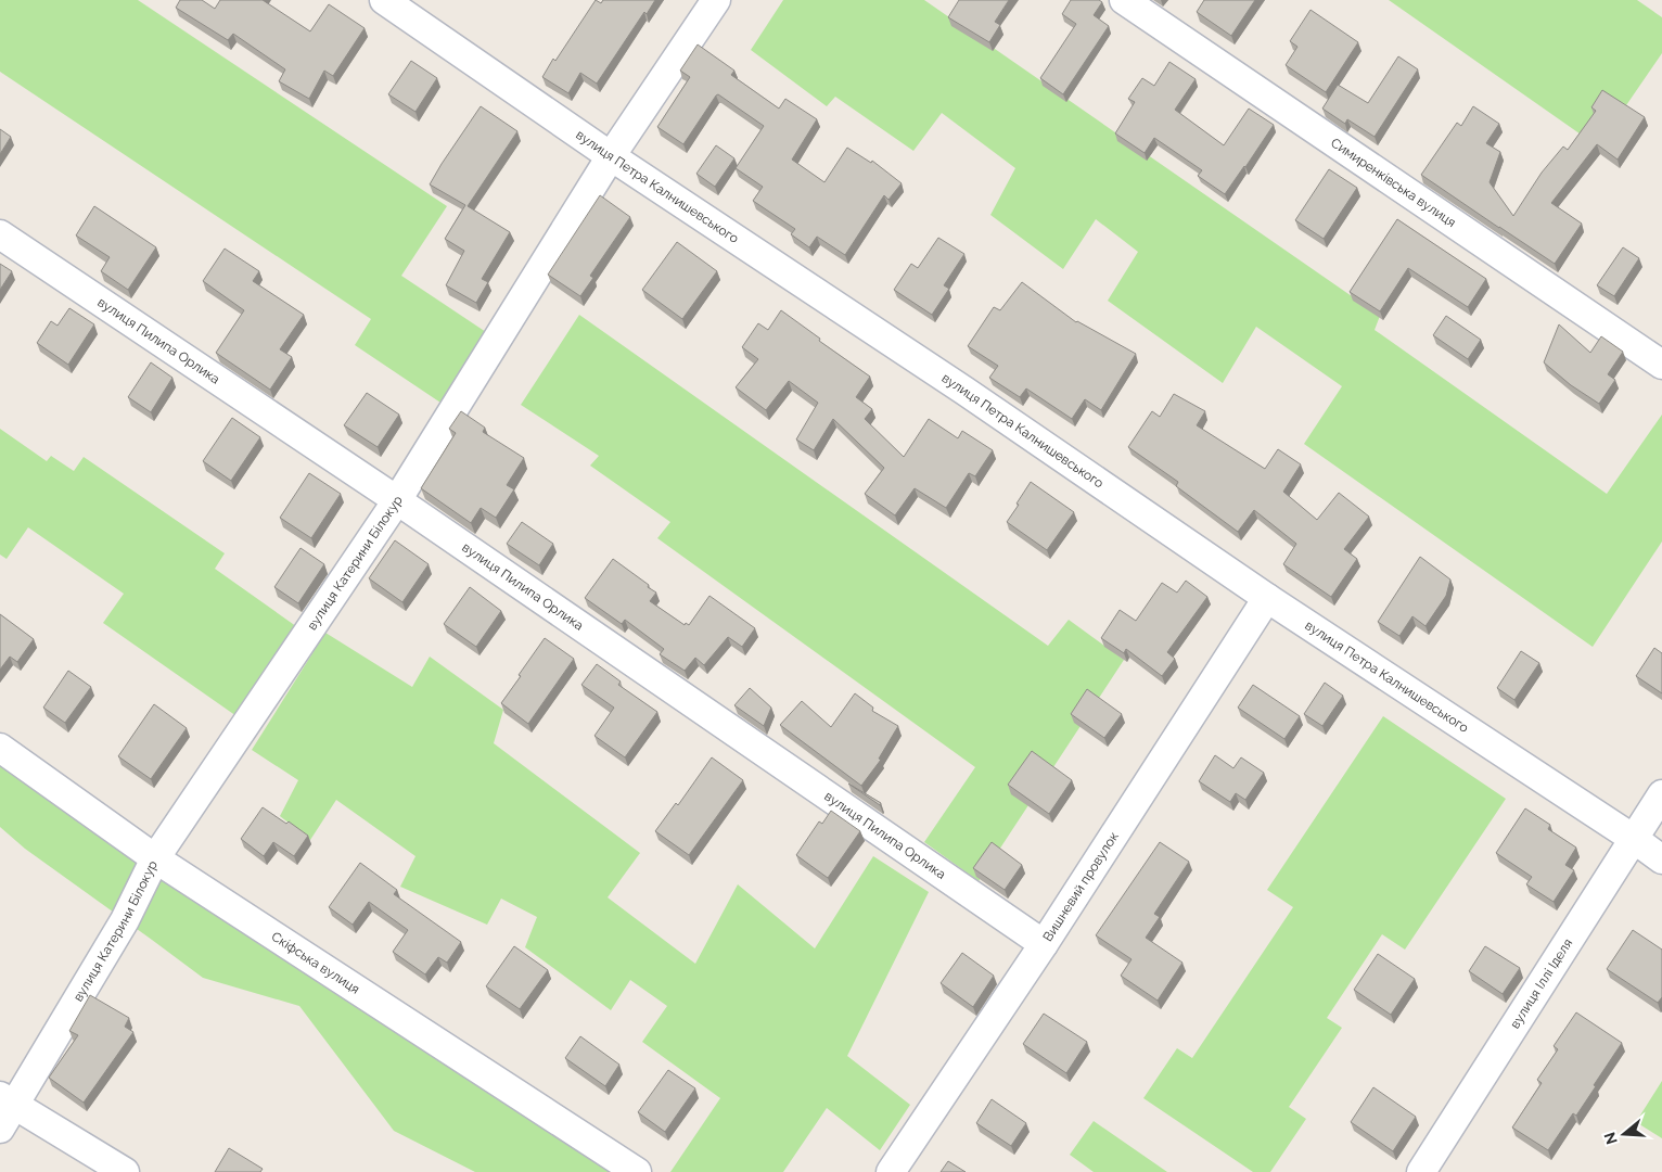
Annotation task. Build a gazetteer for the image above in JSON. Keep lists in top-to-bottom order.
{
  "streets": {
    "street": [
      "Симиренківська вулиця",
      "вулиця Петра Калнишевського",
      "вулиця Пилипа Орлика",
      "вулиця Катерини Білокур",
      "Вишневий провулок",
      "Скіфська вулиця",
      "вулиця Іллі Іделя"
    ]
  },
  "crossings": [
    ["вулиця Петра Калнишевського", "вулиця Катерини Білокур"],
    ["вулиця Петра Калнишевського", "Вишневий провулок"],
    ["вулиця Петра Калнишевського", "вулиця Іллі Іделя"],
    ["вулиця Пилипа Орлика", "вулиця Катерини Білокур"],
    ["вулиця Пилипа Орлика", "Вишневий провулок"],
    ["вулиця Катерини Білокур", "Скіфська вулиця"]
  ],
  "north": "left"
}
